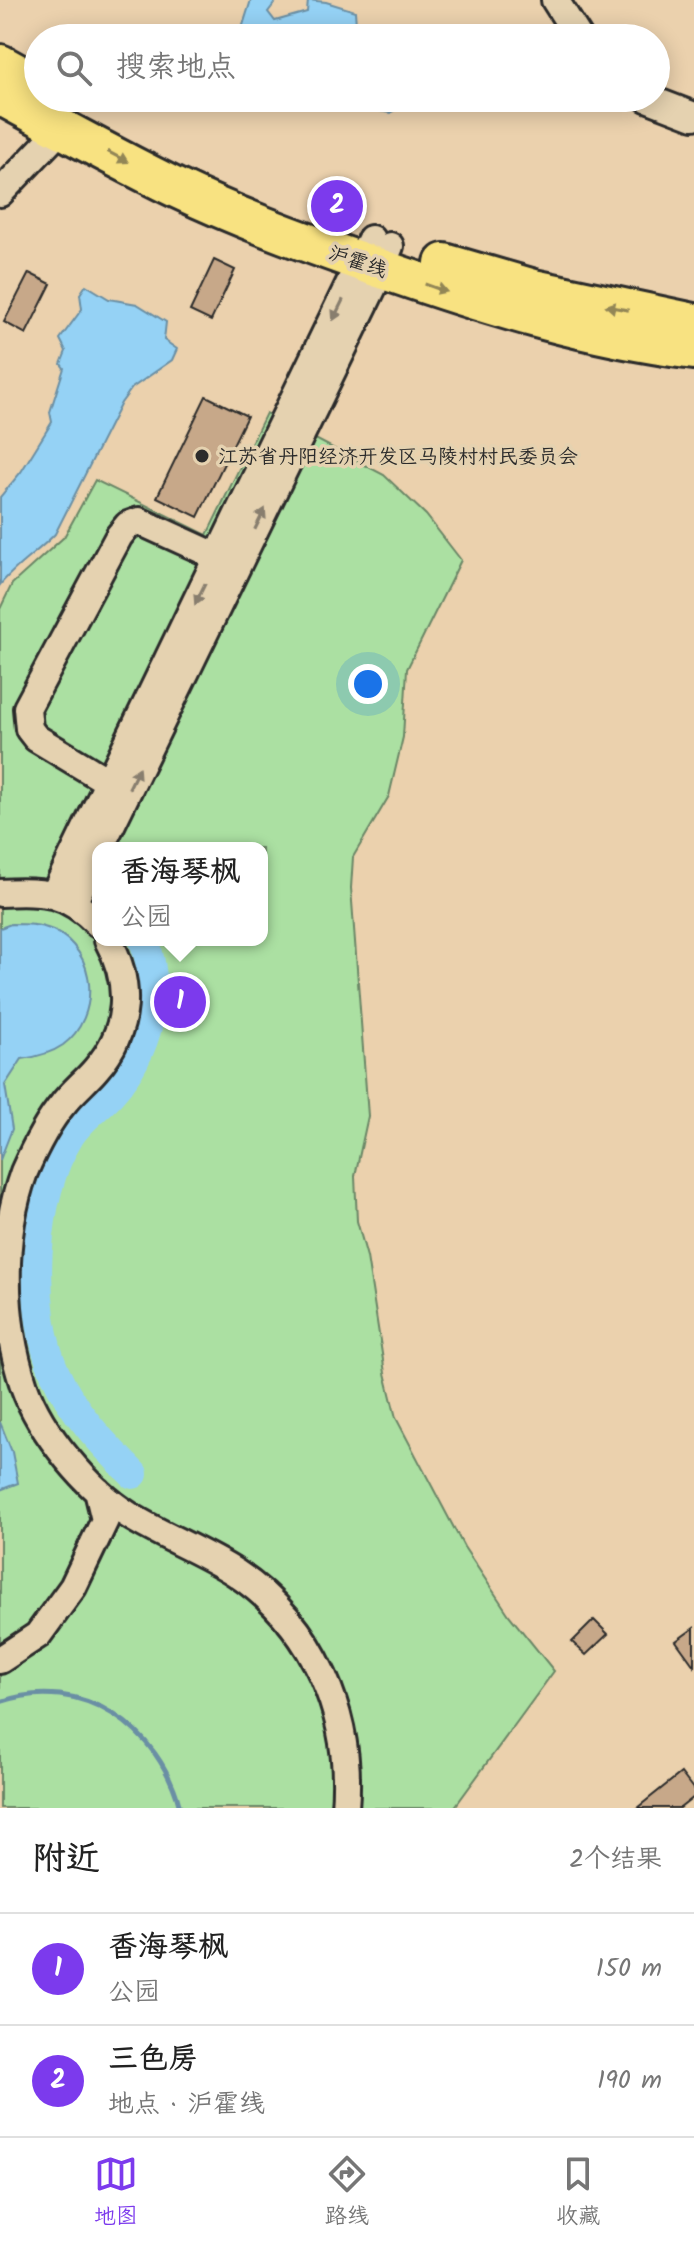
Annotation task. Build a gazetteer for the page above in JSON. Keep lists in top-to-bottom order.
{
  "streets": {
    "highway": ["沪霍线"]
  },
  "places": ["江苏省丹阳经济开发区马陵村村民委员会"],
  "page": {
    "search": "搜索地点",
    "pins": ["2", "1"],
    "popup": ["香海琴枫", "公园"],
    "heading": ["附近", "2个结果"],
    "list": [
      {
        "mark": "1",
        "name": "香海琴枫",
        "note": "公园",
        "value": "150 m"
      },
      {
        "mark": "2",
        "name": "三色房",
        "note": "地点 · 沪霍线",
        "value": "190 m"
      }
    ],
    "nav": ["地图", "路线", "收藏"]
  }
}
